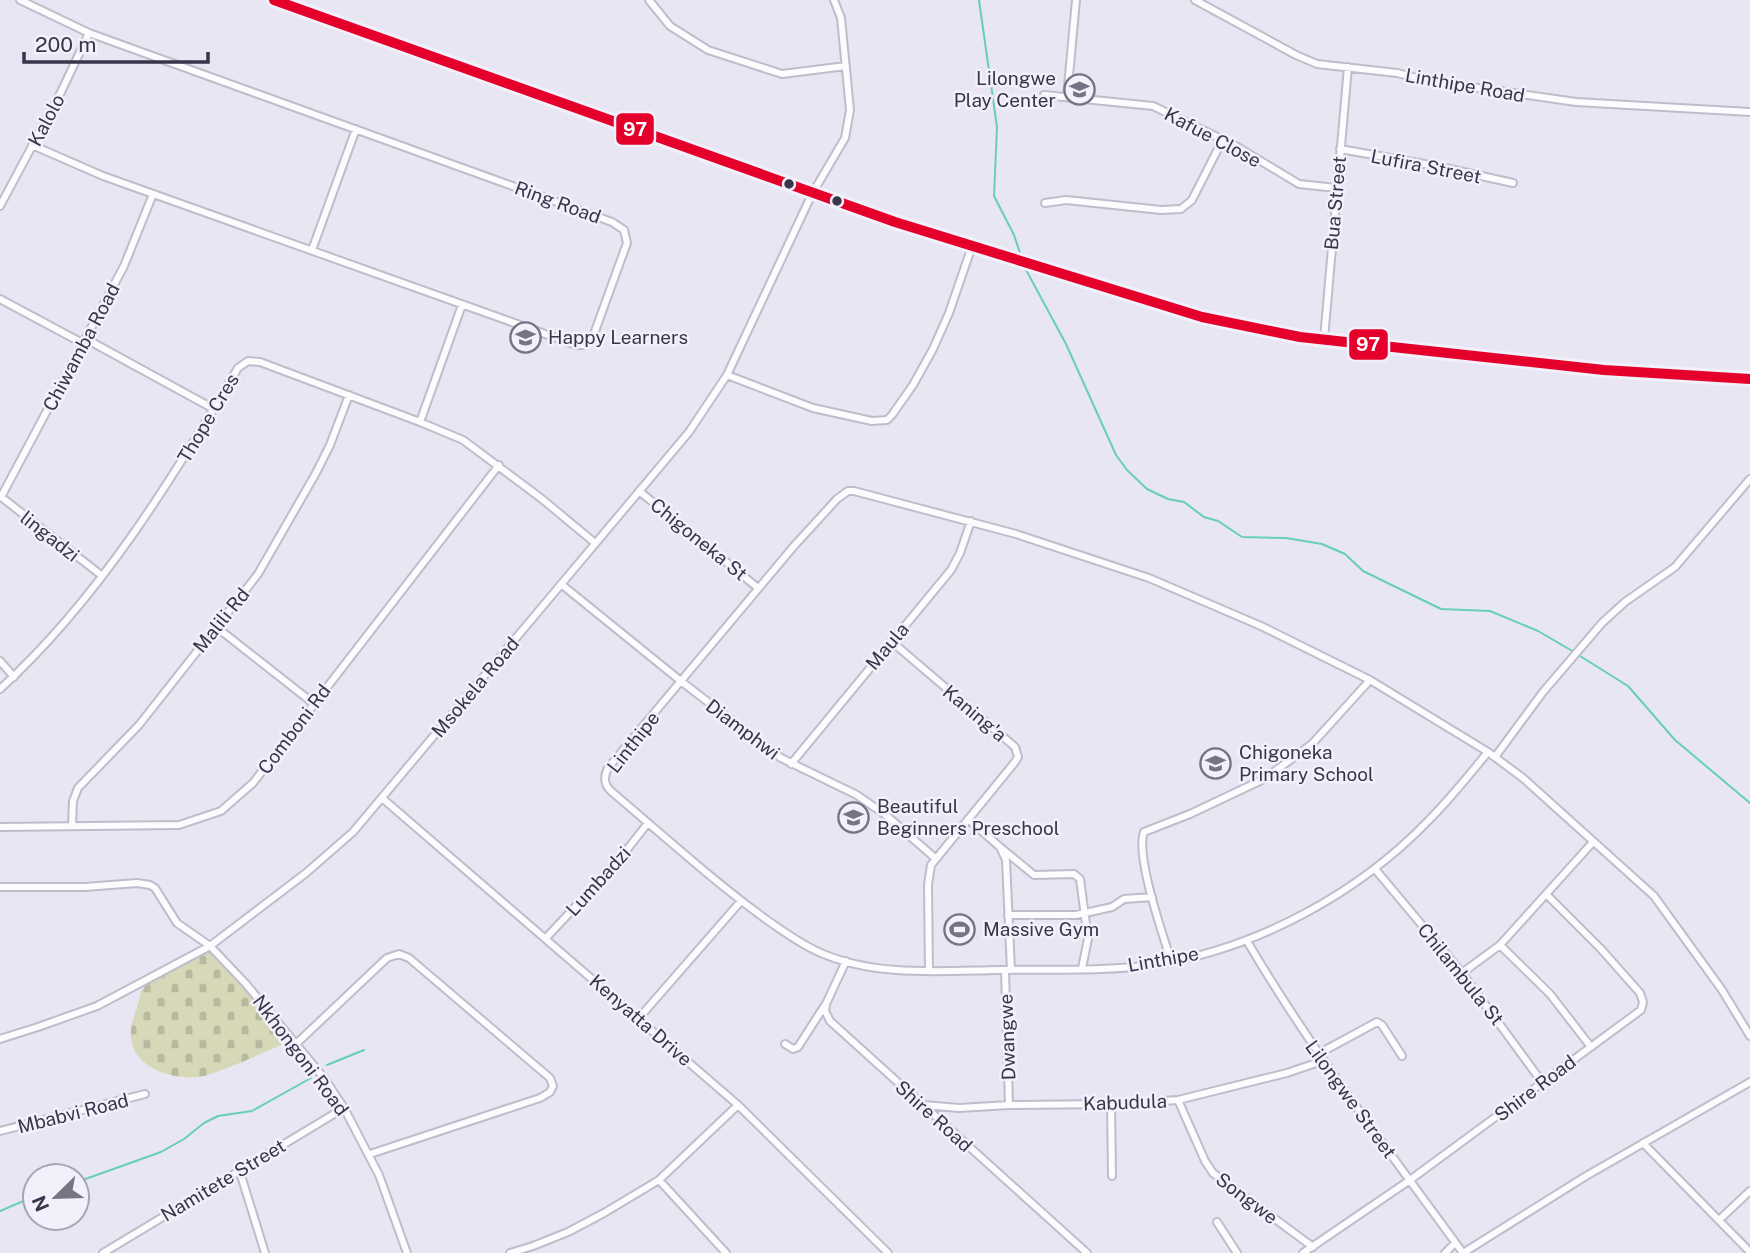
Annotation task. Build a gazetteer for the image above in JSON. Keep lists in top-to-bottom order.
{
  "streets": {
    "street": [
      "Linthipe Road",
      "Kalolo",
      "Kafue Close",
      "Lufira Street",
      "Ring Road",
      "Bua Street",
      "Chiwamba Road",
      "Thope Cres",
      "lingadzi",
      "Chigoneka St",
      "Malili Rd",
      "Maula",
      "Msokela Road",
      "Kaning'a",
      "Comboni Rd",
      "Diamphwi",
      "Linthipe",
      "Lumbadzi",
      "Chilambula St",
      "Kenyatta Drive",
      "Dwangwe",
      "Nkhongoni Road",
      "Shire Road",
      "Lilongwe Street",
      "Kabudula",
      "Mbabvi Road",
      "Namitete Street",
      "Songwe"
    ]
  },
  "crossings": [
    ["Linthipe Road", "Bua Street"],
    ["Kalolo", "Ring Road"],
    ["Kafue Close", "Bua Street"],
    ["Lufira Street", "Bua Street"],
    ["Ring Road", "Chiwamba Road"],
    ["Chiwamba Road", "lingadzi"],
    ["Thope Cres", "lingadzi"],
    ["Thope Cres", "Malili Rd"],
    ["Thope Cres", "Msokela Road"],
    ["Thope Cres", "Comboni Rd"],
    ["Chigoneka St", "Msokela Road"],
    ["Chigoneka St", "Linthipe"],
    ["Malili Rd", "Comboni Rd"],
    ["Maula", "Kaning'a"],
    ["Maula", "Diamphwi"],
    ["Maula", "Linthipe"],
    ["Msokela Road", "Diamphwi"],
    ["Msokela Road", "Kenyatta Drive"],
    ["Msokela Road", "Nkhongoni Road"],
    ["Kaning'a", "Diamphwi"],
    ["Diamphwi", "Linthipe"],
    ["Linthipe", "Lumbadzi"],
    ["Linthipe", "Chilambula St"],
    ["Linthipe", "Dwangwe"],
    ["Linthipe", "Lilongwe Street"],
    ["Lumbadzi", "Kenyatta Drive"],
    ["Chilambula St", "Shire Road"],
    ["Dwangwe", "Kabudula"],
    ["Nkhongoni Road", "Namitete Street"],
    ["Shire Road", "Lilongwe Street"],
    ["Shire Road", "Kabudula"],
    ["Shire Road", "Songwe"],
    ["Lilongwe Street", "Kabudula"],
    ["Kabudula", "Songwe"]
  ],
  "places": {
    "school or university": [
      "Lilongwe Play Center",
      "Happy Learners",
      "Chigoneka Primary School",
      "Beautiful Beginners Preschool"
    ],
    "sports": ["Massive Gym"]
  },
  "lines": ["transit line 97"],
  "scale_bar": "200 m",
  "north": "bottom left"
}
